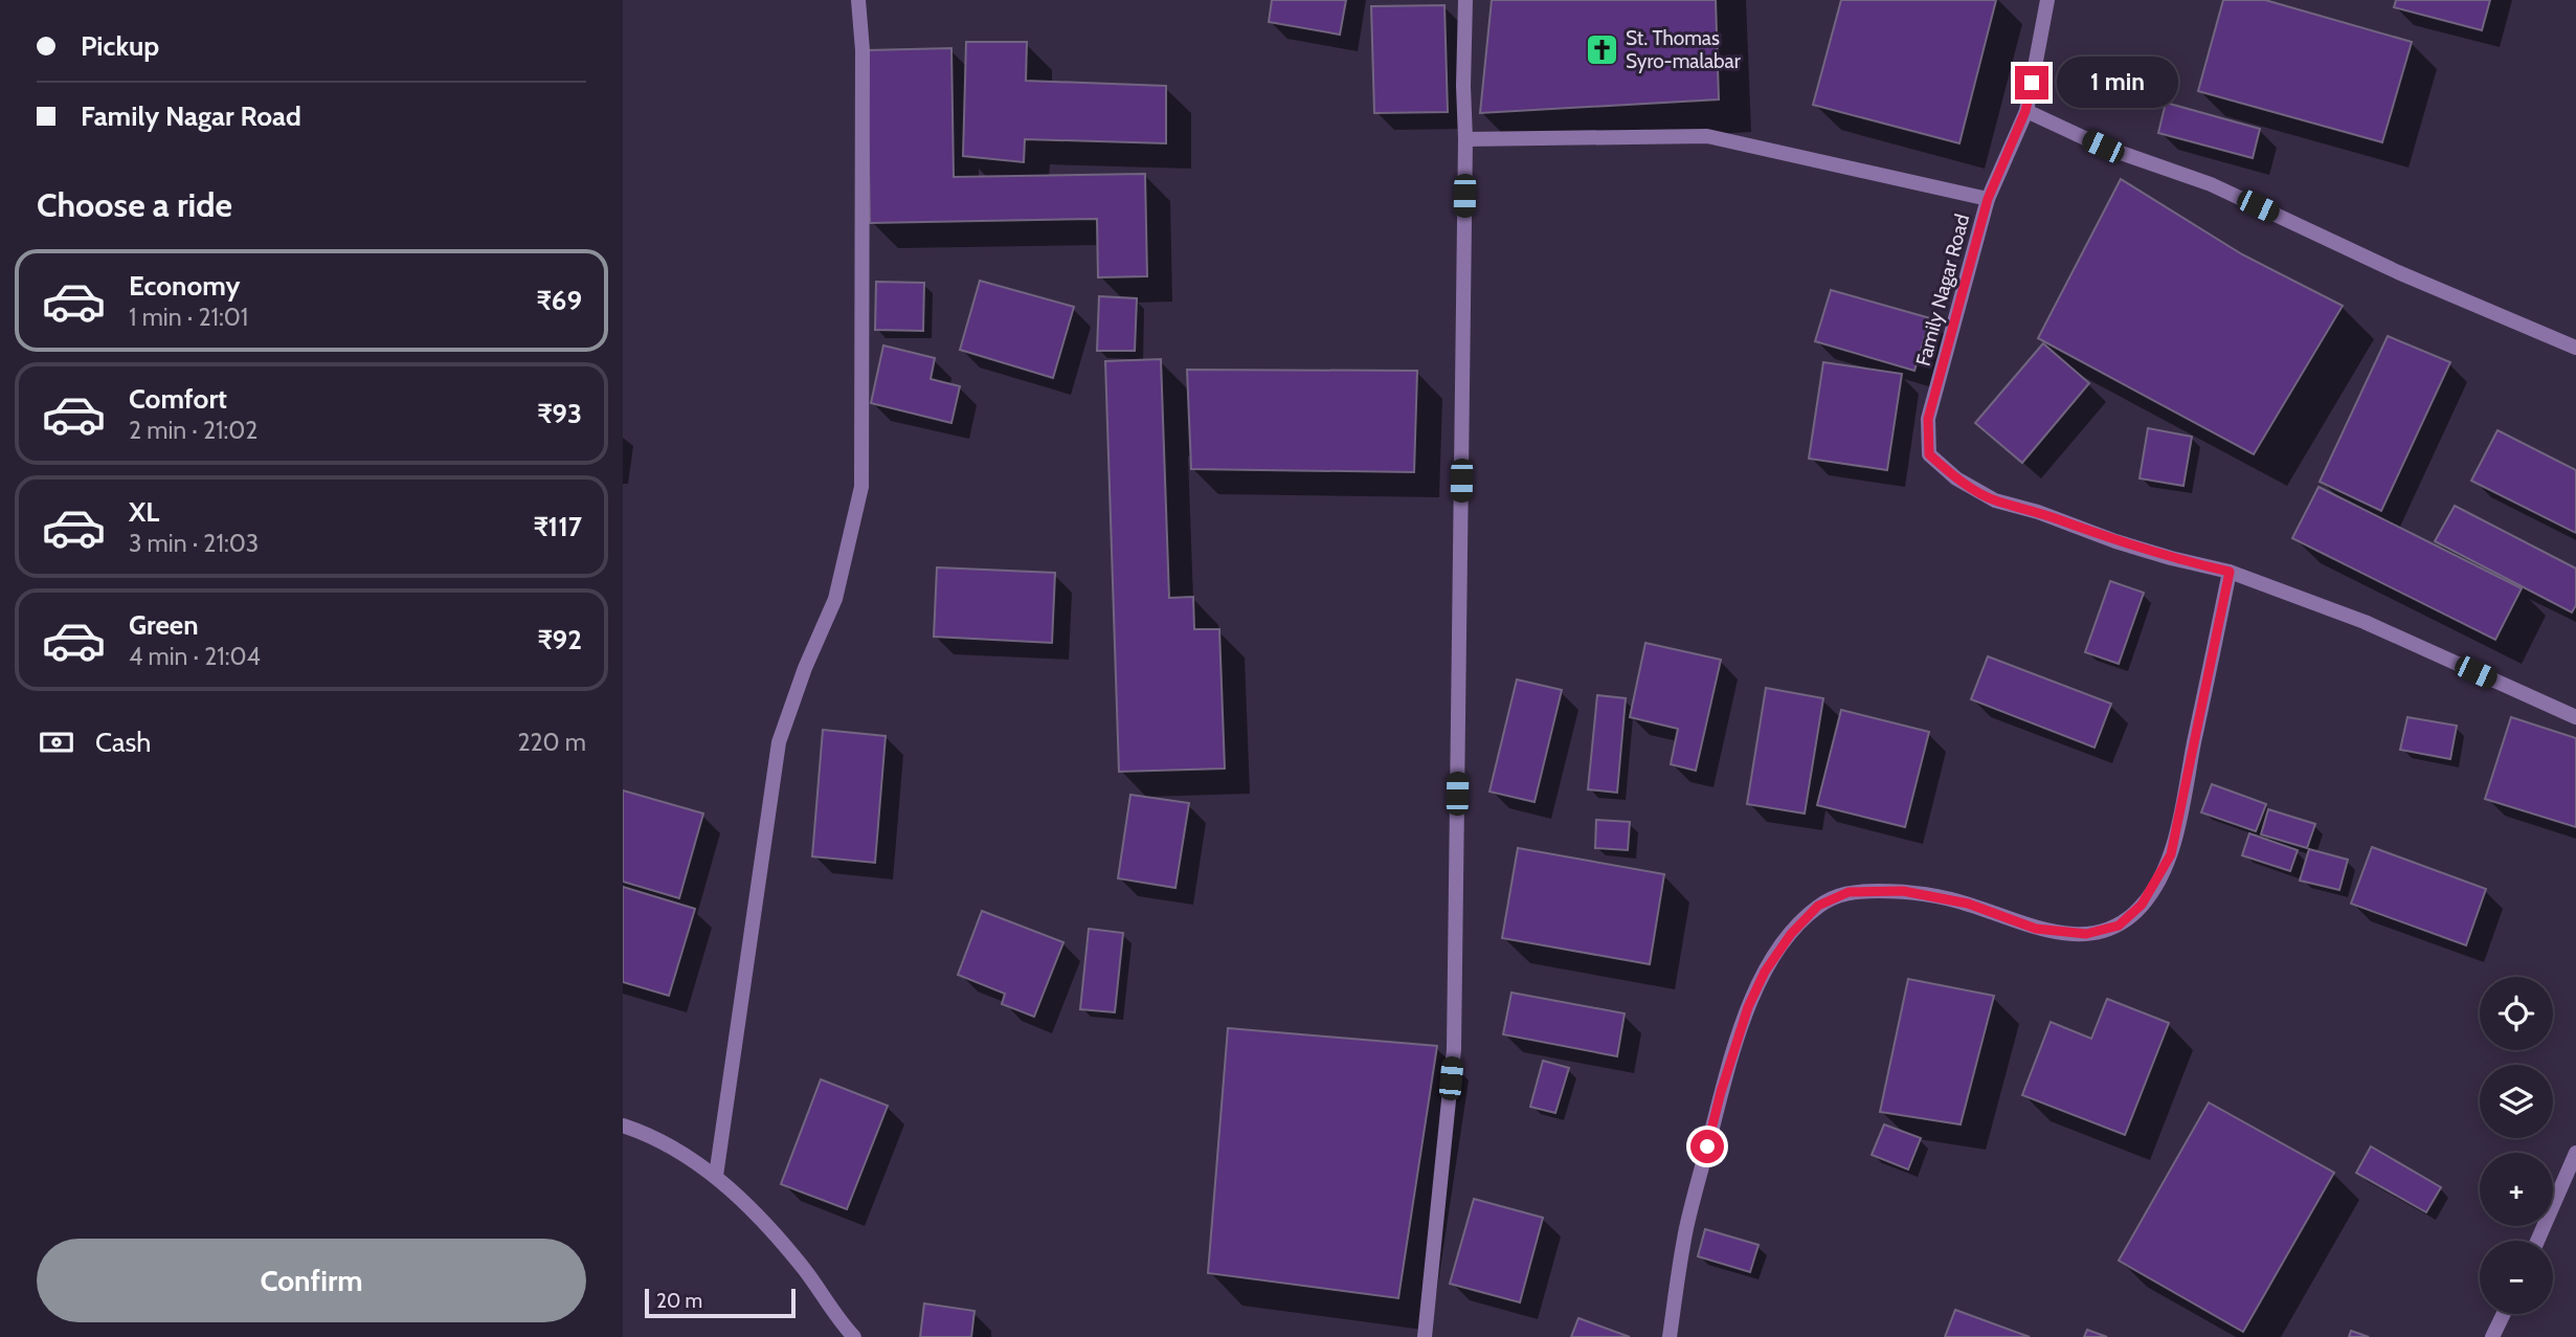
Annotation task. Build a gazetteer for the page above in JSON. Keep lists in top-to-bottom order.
{
  "streets": {
    "street": ["Family Nagar Road"]
  },
  "places": {
    "church": ["St. Thomas Syro-malabar"]
  },
  "scale_bar": "20 m",
  "page": {
    "banner": ["Pickup", "Family Nagar Road"],
    "bubble": "1 min",
    "heading": "Choose a ride",
    "list": [
      {
        "name": "Economy",
        "note": "1 min · 21:01",
        "value": "₹69"
      },
      {
        "name": "Comfort",
        "note": "2 min · 21:02",
        "value": "₹93"
      },
      {
        "name": "XL",
        "note": "3 min · 21:03",
        "value": "₹117"
      },
      {
        "name": "Green",
        "note": "4 min · 21:04",
        "value": "₹92"
      }
    ],
    "pay": ["Cash", "220 m"],
    "map_buttons": ["+", "−"],
    "buttons": "Confirm",
    "scale": "20 m"
  }
}
